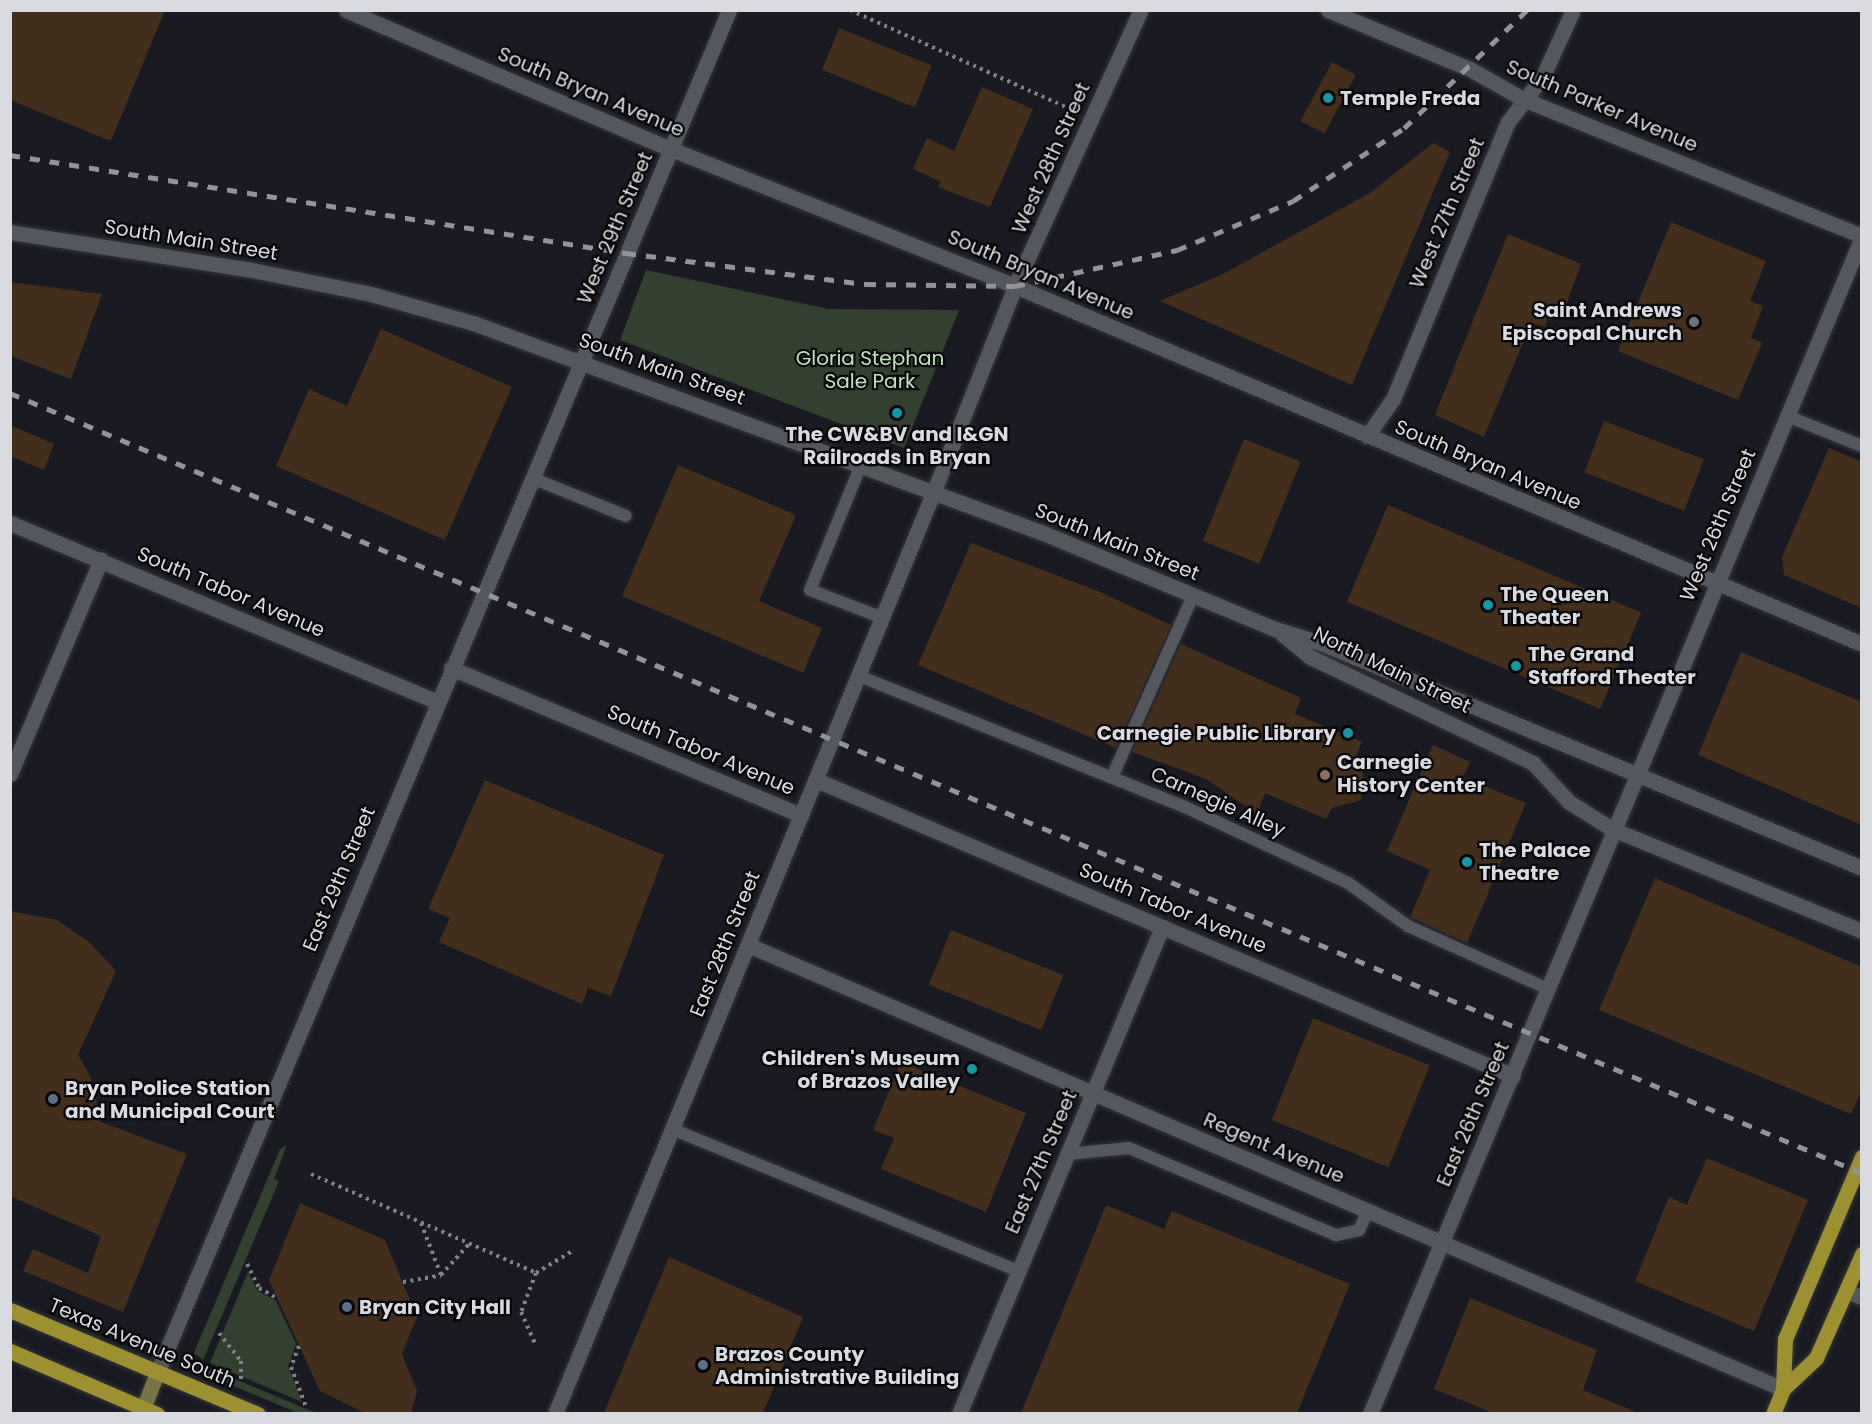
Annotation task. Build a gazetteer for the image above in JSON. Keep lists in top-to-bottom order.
{
  "streets": {
    "main road": ["East 29th Street", "Texas Avenue South"],
    "street": [
      "South Bryan Avenue",
      "South Parker Avenue",
      "West 28th Street",
      "West 27th Street",
      "West 29th Street",
      "South Main Street",
      "West 26th Street",
      "South Tabor Avenue",
      "North Main Street",
      "East 28th Street",
      "East 26th Street",
      "Regent Avenue",
      "East 27th Street"
    ],
    "lane": ["Carnegie Alley"]
  },
  "crossings": [
    ["South Bryan Avenue", "West 28th Street"],
    ["South Bryan Avenue", "West 27th Street"],
    ["South Bryan Avenue", "West 29th Street"],
    ["South Bryan Avenue", "West 26th Street"],
    ["South Parker Avenue", "West 27th Street"],
    ["South Parker Avenue", "West 26th Street"],
    ["West 28th Street", "South Main Street"],
    ["West 28th Street", "East 28th Street"],
    ["West 29th Street", "South Main Street"],
    ["West 29th Street", "East 29th Street"],
    ["South Main Street", "North Main Street"],
    ["South Main Street", "East 29th Street"],
    ["South Main Street", "East 28th Street"],
    ["West 26th Street", "North Main Street"],
    ["West 26th Street", "East 26th Street"],
    ["South Tabor Avenue", "East 29th Street"],
    ["South Tabor Avenue", "East 28th Street"],
    ["South Tabor Avenue", "East 26th Street"],
    ["South Tabor Avenue", "East 27th Street"],
    ["North Main Street", "East 26th Street"],
    ["Carnegie Alley", "East 28th Street"],
    ["Carnegie Alley", "East 26th Street"],
    ["East 29th Street", "Texas Avenue South"],
    ["East 28th Street", "Regent Avenue"],
    ["East 26th Street", "Regent Avenue"],
    ["Regent Avenue", "East 27th Street"]
  ],
  "parks": ["Gloria Stephan Sale Park"],
  "places": [
    "Temple Freda",
    "Saint Andrews Episcopal Church",
    "The CW&BV and I&GN Railroads in Bryan",
    "The Queen Theater",
    "The Grand Stafford Theater",
    "Carnegie Public Library",
    "Carnegie History Center",
    "The Palace Theatre",
    "Children's Museum of Brazos Valley",
    "Bryan Police Station and Municipal Court",
    "Bryan City Hall",
    "Brazos County Administrative Building"
  ]
}
